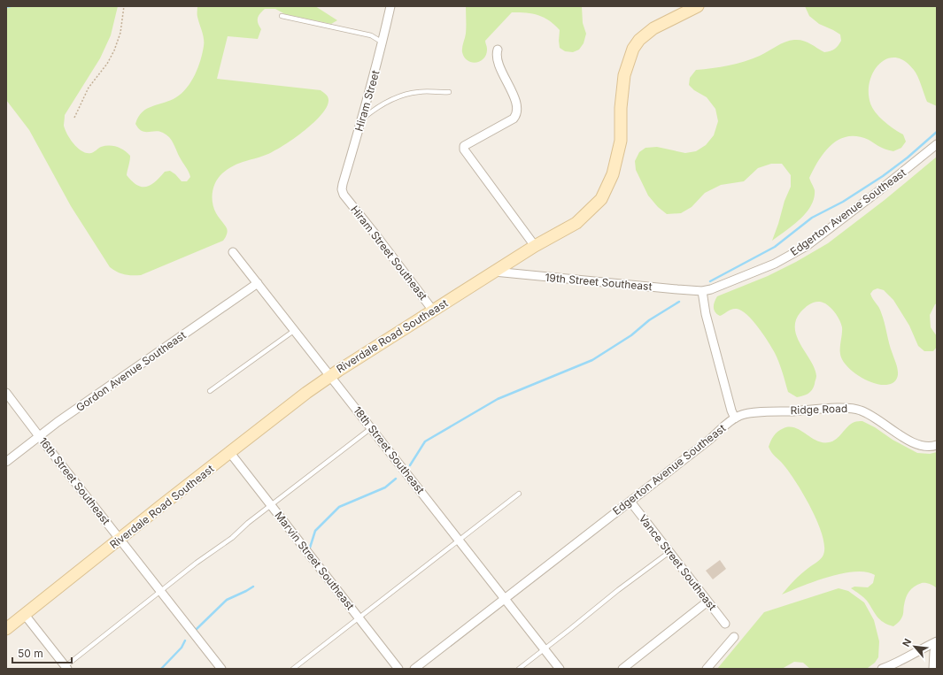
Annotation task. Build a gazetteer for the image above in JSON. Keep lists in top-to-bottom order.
{
  "streets": {
    "street": [
      "Hiram Street",
      "Edgerton Avenue Southeast",
      "Hiram Street Southeast",
      "19th Street Southeast",
      "Riverdale Road Southeast",
      "Gordon Avenue Southeast",
      "Ridge Road",
      "18th Street Southeast",
      "16th Street Southeast",
      "Marvin Street Southeast",
      "Vance Street Southeast"
    ]
  },
  "crossings": [
    ["Hiram Street", "Hiram Street Southeast"],
    ["Edgerton Avenue Southeast", "19th Street Southeast"],
    ["Edgerton Avenue Southeast", "Ridge Road"],
    ["Edgerton Avenue Southeast", "18th Street Southeast"],
    ["Edgerton Avenue Southeast", "Vance Street Southeast"],
    ["Hiram Street Southeast", "Riverdale Road Southeast"],
    ["19th Street Southeast", "Riverdale Road Southeast"],
    ["Riverdale Road Southeast", "18th Street Southeast"],
    ["Riverdale Road Southeast", "16th Street Southeast"],
    ["Riverdale Road Southeast", "Marvin Street Southeast"],
    ["Gordon Avenue Southeast", "18th Street Southeast"],
    ["Gordon Avenue Southeast", "16th Street Southeast"]
  ],
  "scale_bar": "50 m",
  "north": "top left"
}
